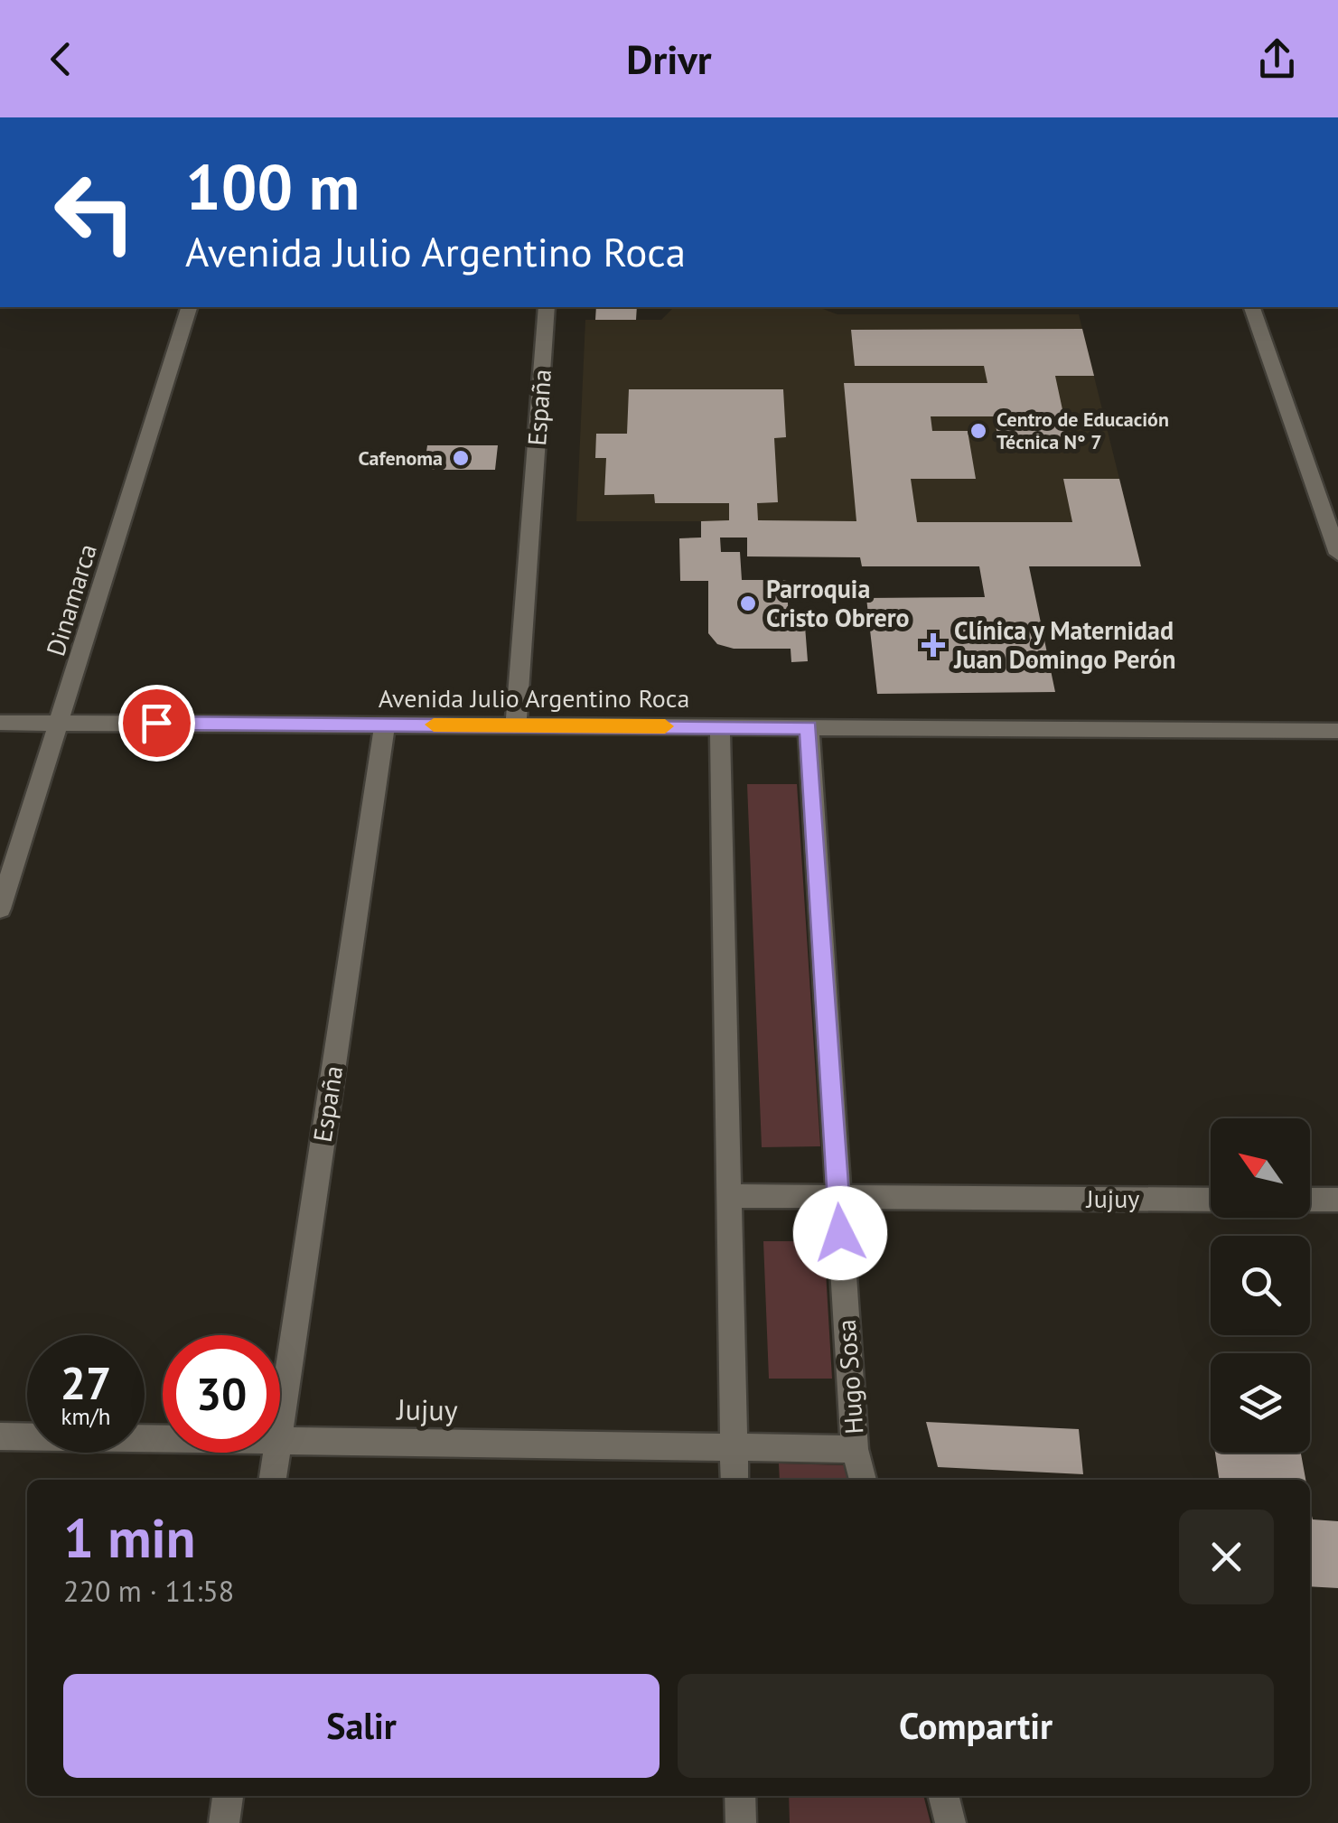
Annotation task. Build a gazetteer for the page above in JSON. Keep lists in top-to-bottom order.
{
  "streets": {
    "street": [
      "España",
      "Dinamarca",
      "Avenida Julio Argentino Roca",
      "Jujuy",
      "Hugo Sosa"
    ]
  },
  "crossings": [
    ["España", "Avenida Julio Argentino Roca"],
    ["Dinamarca", "Avenida Julio Argentino Roca"],
    ["Avenida Julio Argentino Roca", "Hugo Sosa"],
    ["Jujuy", "Hugo Sosa"]
  ],
  "places": {
    "other": ["Centro de Educación Técnica N° 7", "Cafenoma", "Parroquia Cristo Obrero"],
    "health": ["Clínica y Maternidad Juan Domingo Perón"]
  },
  "north": "top left",
  "page": {
    "header": "Drivr",
    "turn": ["100 m", "Avenida Julio Argentino Roca"],
    "speed": "27 km/h",
    "limit": "30",
    "heading": ["1 min", "220 m · 11:58"],
    "buttons": ["Salir", "Compartir"]
  }
}
